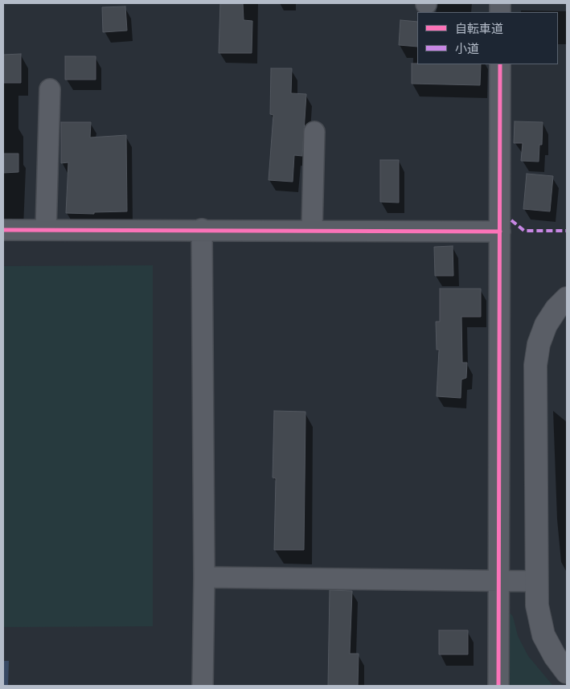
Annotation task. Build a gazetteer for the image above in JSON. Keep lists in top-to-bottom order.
{
  "legend": ["自転車道", "小道"]
}
